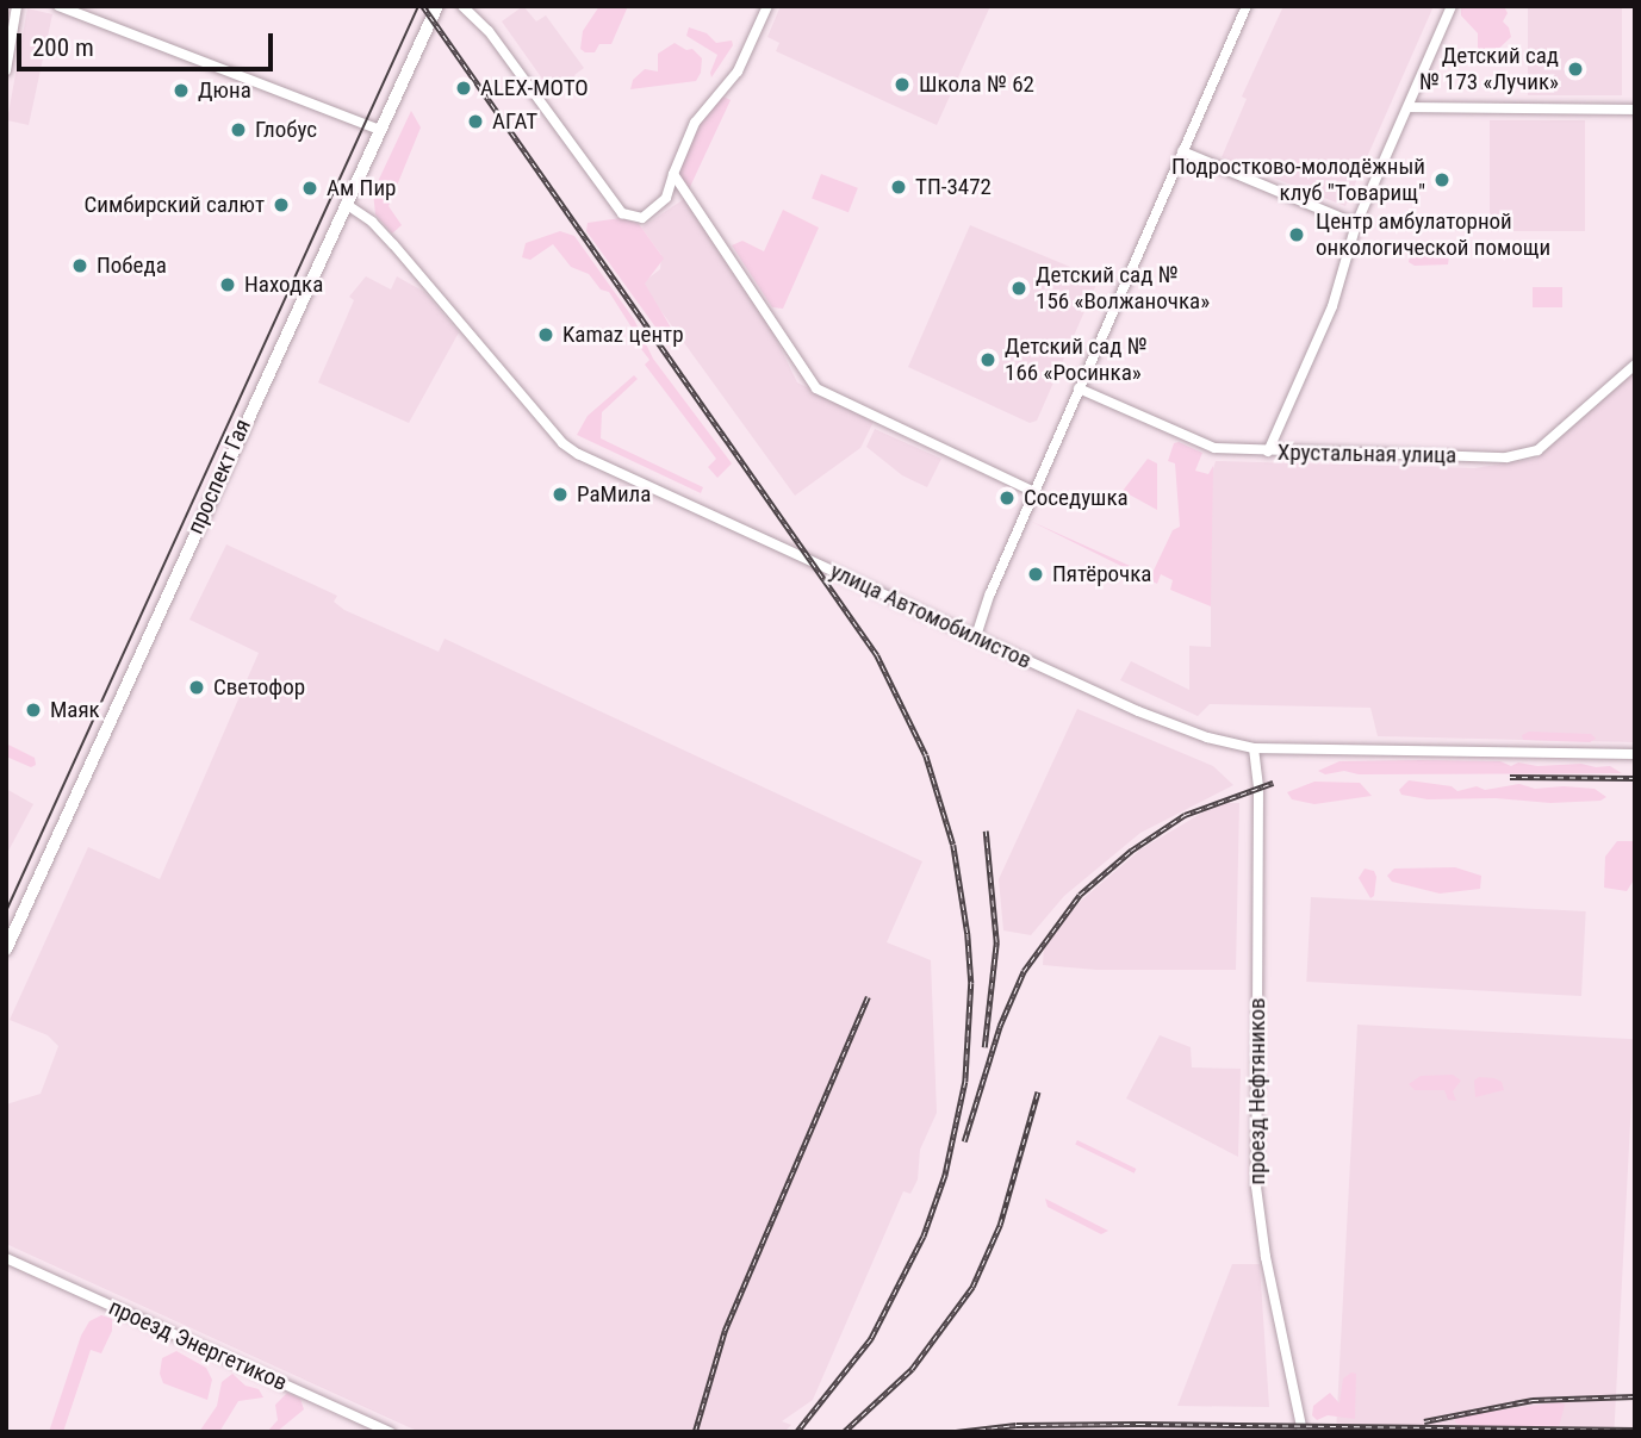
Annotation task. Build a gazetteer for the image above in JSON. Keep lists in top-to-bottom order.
{
  "streets": {
    "main road": ["проспект Гая"],
    "street": [
      "Хрустальная улица",
      "улица Автомобилистов",
      "проезд Нефтяников",
      "проезд Энергетиков"
    ]
  },
  "crossings": [
    ["проспект Гая", "улица Автомобилистов"],
    ["улица Автомобилистов", "проезд Нефтяников"]
  ],
  "places": [
    "Детский сад № 173 «Лучик»",
    "Школа № 62",
    "ALEX-MOTO",
    "Дюна",
    "АГАТ",
    "Глобус",
    "Подростково-молодёжный клуб \"Товарищ\"",
    "ТП-3472",
    "Ам Пир",
    "Симбирский салют",
    "Центр амбулаторной онкологической помощи",
    "Победа",
    "Находка",
    "Детский сад № 156 «Волжаночка»",
    "Kamaz центр",
    "Детский сад № 166 «Росинка»",
    "РаМила",
    "Соседушка",
    "Пятёрочка",
    "Светофор",
    "Маяк"
  ],
  "scale_bar": "200 m"
}
